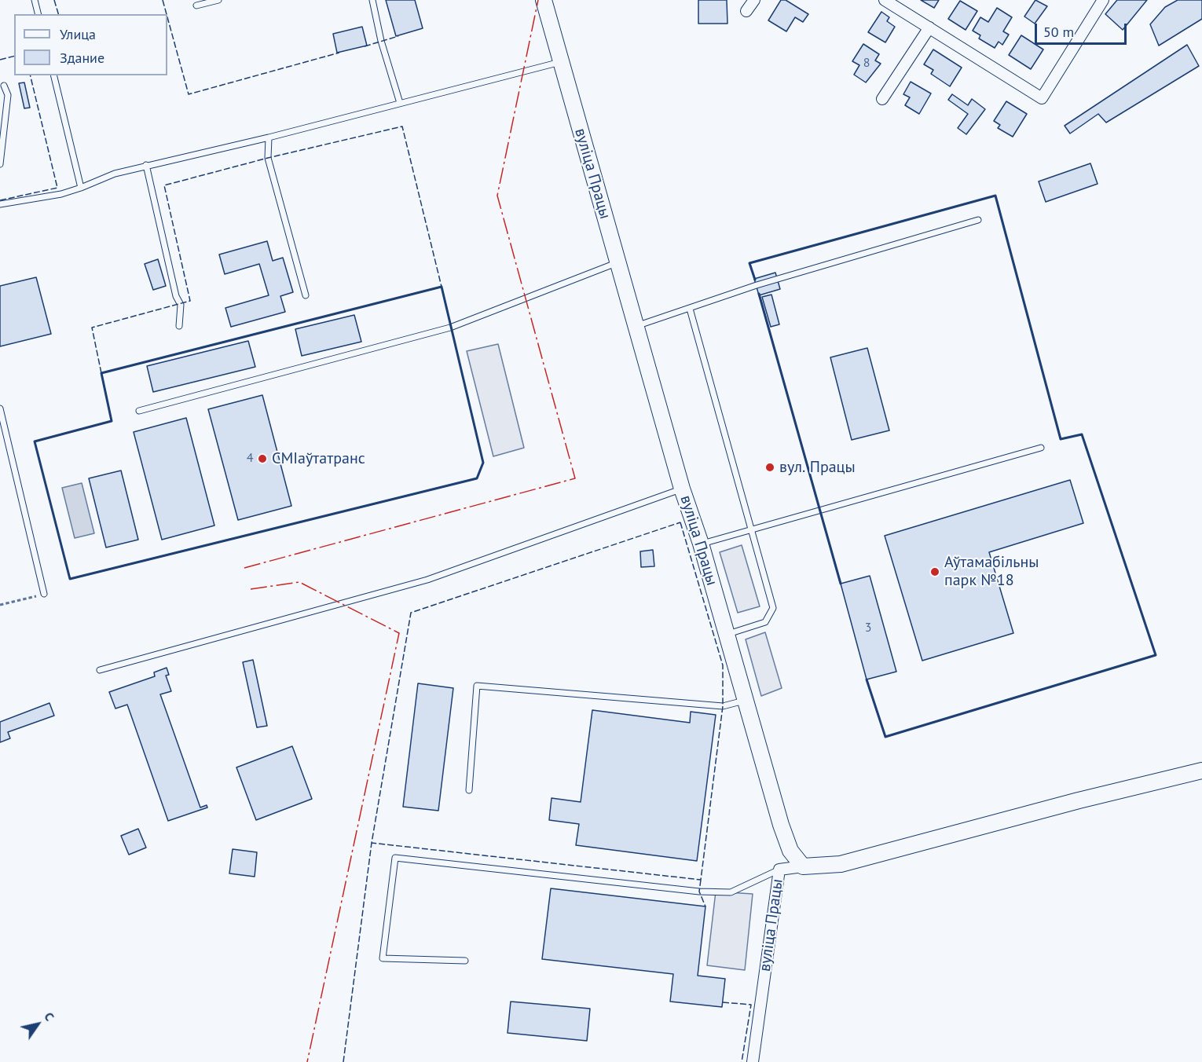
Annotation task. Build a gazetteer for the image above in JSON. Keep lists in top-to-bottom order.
{
  "streets": {
    "street": ["вуліца Працы"]
  },
  "places": ["СМІаўтатранс", "вул. Працы", "Аўтамабільны парк №18"],
  "house_numbers": ["8", "4", "3"],
  "legend": ["Улица", "Здание"],
  "scale_bar": "50 m",
  "north": "top right"
}
